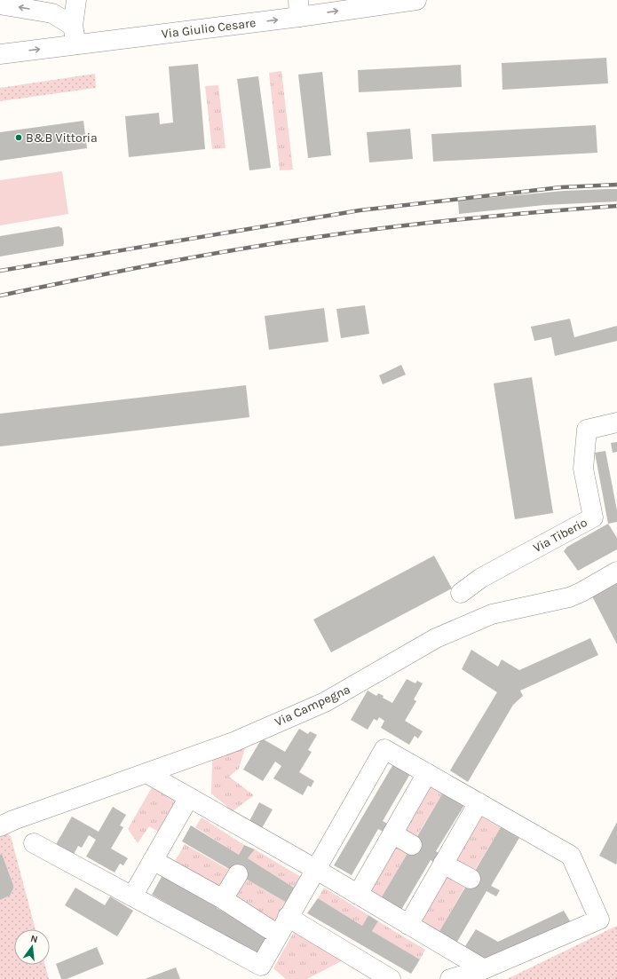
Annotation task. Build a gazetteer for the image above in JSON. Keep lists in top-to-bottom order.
{
  "streets": {
    "street": ["Via Giulio Cesare", "Via Tiberio", "Via Campegna"]
  },
  "one_way": ["Via Giulio Cesare"],
  "places": ["B&B Vittoria"],
  "north": "top"
}
